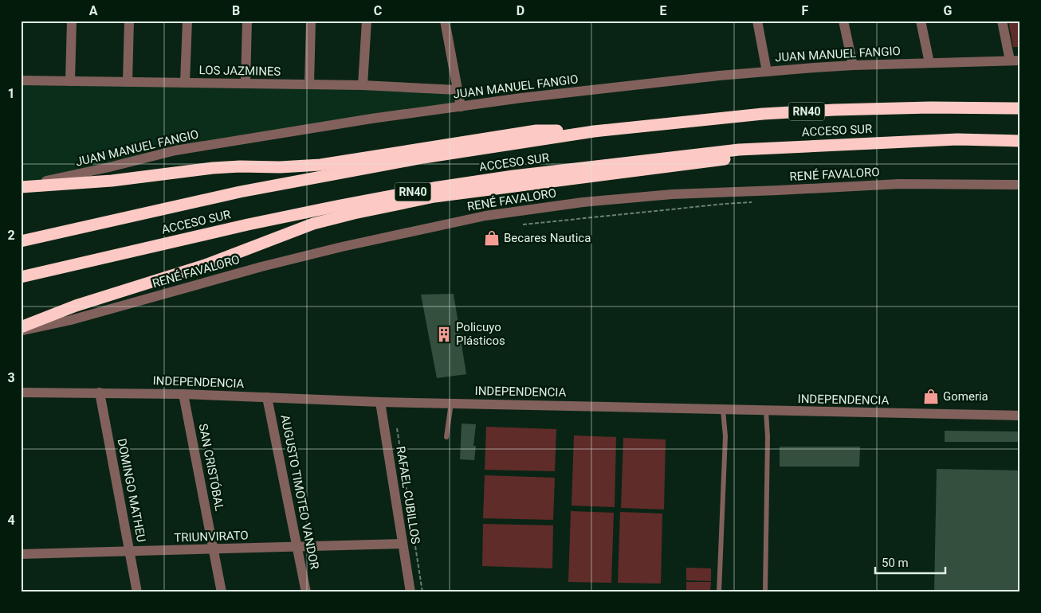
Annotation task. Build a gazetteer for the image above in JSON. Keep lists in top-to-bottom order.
{
  "streets": {
    "highway": ["RN40", "ACCESO SUR"],
    "street": [
      "JUAN MANUEL FANGIO",
      "LOS JAZMINES",
      "RENÉ FAVALORO",
      "INDEPENDENCIA",
      "SAN CRISTÓBAL",
      "DOMINGO MATHEU",
      "AUGUSTO TIMOTEO VANDOR",
      "RAFAEL CUBILLOS",
      "TRIUNVIRATO"
    ]
  },
  "crossings": [
    ["INDEPENDENCIA", "SAN CRISTÓBAL"],
    ["INDEPENDENCIA", "DOMINGO MATHEU"],
    ["INDEPENDENCIA", "AUGUSTO TIMOTEO VANDOR"],
    ["INDEPENDENCIA", "RAFAEL CUBILLOS"],
    ["SAN CRISTÓBAL", "TRIUNVIRATO"],
    ["DOMINGO MATHEU", "TRIUNVIRATO"],
    ["AUGUSTO TIMOTEO VANDOR", "TRIUNVIRATO"],
    ["RAFAEL CUBILLOS", "TRIUNVIRATO"]
  ],
  "places": {
    "shop": ["Becares Nautica", "Gomeria"],
    "building": ["Policuyo Plásticos"]
  },
  "scale_bar": "50 m",
  "grid": {
    "columns": [
      "A",
      "B",
      "C",
      "D",
      "E",
      "F",
      "G"
    ],
    "rows": [
      "1",
      "2",
      "3",
      "4"
    ]
  }
}
